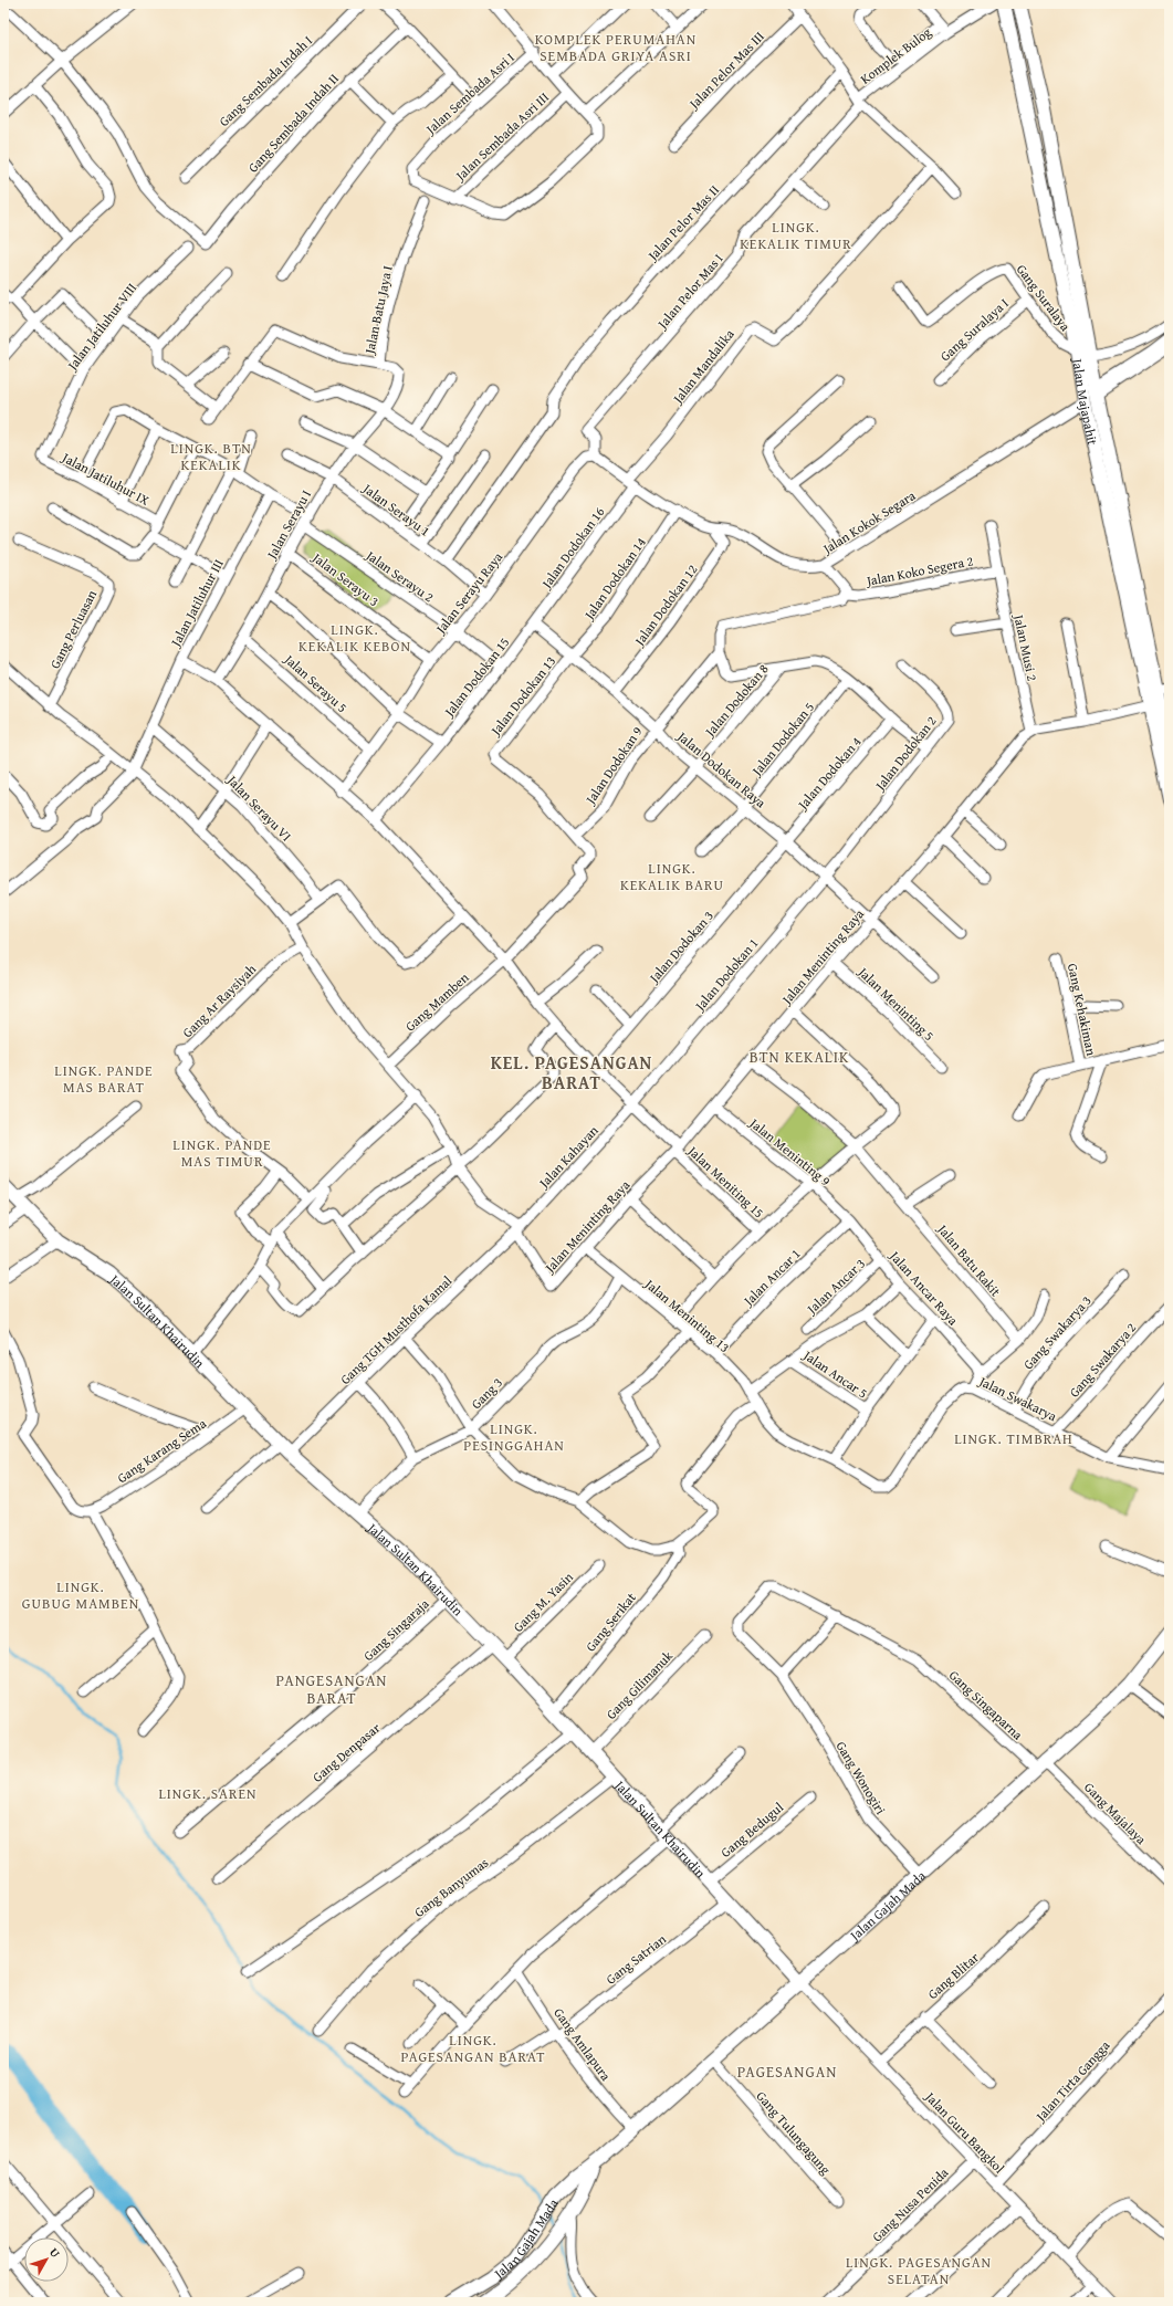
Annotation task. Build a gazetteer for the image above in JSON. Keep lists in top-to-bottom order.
{
  "streets": {
    "main road": ["Jalan Majapahit", "Jalan Sultan Khairudin", "Jalan Gajah Mada"],
    "street": [
      "Komplek Bulog",
      "Jalan Pelor Mas III",
      "Gang Sembada Indah I",
      "Jalan Sembada Asri I",
      "Gang Sembada Indah II",
      "Jalan Sembada Asri III",
      "Jalan Pelor Mas II",
      "Jalan Pelor Mas I",
      "Gang Suralaya",
      "Jalan Batu Jaya I",
      "Jalan Jatiluhur VIII",
      "Gang Suralaya I",
      "Jalan Mandalika",
      "Jalan Jatiluhur IX",
      "Jalan Serayu 1",
      "Jalan Kokok Segara",
      "Jalan Serayu I",
      "Jalan Dodokan 16",
      "Jalan Koko Segera 2",
      "Jalan Serayu 2",
      "Jalan Dodokan 14",
      "Jalan Serayu 3",
      "Jalan Serayu Raya",
      "Jalan Jatiluhur III",
      "Jalan Dodokan 12",
      "Gang Perluasan",
      "Jalan Musi 2",
      "Jalan Dodokan 15",
      "Jalan Serayu 5",
      "Jalan Dodokan 13",
      "Jalan Dodokan 8",
      "Jalan Dodokan 5",
      "Jalan Dodokan 2",
      "Jalan Dodokan 9",
      "Jalan Dodokan Raya",
      "Jalan Dodokan 4",
      "Jalan Serayu VI",
      "Jalan Dodokan 3",
      "Jalan Meninting Raya",
      "Jalan Dodokan 1",
      "Gang Ar Raysiyah",
      "Gang Mamben",
      "Jalan Meninting 5",
      "Gang Kehakiman",
      "Jalan Meninting 9",
      "Jalan Kahayan",
      "Jalan Meniting 15",
      "Jalan Batu Rakit",
      "Jalan Ancar 1",
      "Jalan Ancar 3",
      "Jalan Ancar Raya",
      "Jalan Meninting 13",
      "Gang TGH Musthofa Kamal",
      "Gang Swakarya 3",
      "Gang Swakarya 2",
      "Jalan Ancar 5",
      "Gang 3",
      "Jalan Swakarya",
      "Gang Karang Sema",
      "Gang M. Yasin",
      "Gang Serikat",
      "Gang Singaraja",
      "Gang Gilimanuk",
      "Gang Singaparna",
      "Gang Denpasar",
      "Gang Wonogiri",
      "Gang Majalaya",
      "Gang Bedugul",
      "Gang Banyumas",
      "Gang Satrian",
      "Gang Blitar",
      "Gang Amlapura",
      "Jalan Tirta Gangga",
      "Gang Tulungagung",
      "Jalan Guru Bangkol",
      "Gang Nusa Penida"
    ]
  },
  "crossings": [
    ["Komplek Bulog", "Jalan Pelor Mas I"],
    ["Jalan Sembada Asri I", "Jalan Sembada Asri III"],
    ["Jalan Pelor Mas II", "Jalan Serayu 1"],
    ["Jalan Pelor Mas I", "Jalan Serayu Raya"],
    ["Gang Suralaya", "Gang Suralaya I"],
    ["Gang Suralaya", "Jalan Majapahit"],
    ["Jalan Batu Jaya I", "Jalan Serayu I"],
    ["Jalan Jatiluhur VIII", "Jalan Jatiluhur IX"],
    ["Jalan Mandalika", "Jalan Kokok Segara"],
    ["Jalan Mandalika", "Jalan Dodokan 16"],
    ["Jalan Majapahit", "Jalan Kokok Segara"],
    ["Jalan Serayu 1", "Jalan Serayu I"],
    ["Jalan Serayu 1", "Jalan Serayu Raya"],
    ["Jalan Kokok Segara", "Jalan Dodokan 16"],
    ["Jalan Kokok Segara", "Jalan Dodokan 14"],
    ["Jalan Kokok Segara", "Jalan Dodokan 12"],
    ["Jalan Serayu I", "Jalan Serayu 2"],
    ["Jalan Serayu I", "Jalan Serayu 3"],
    ["Jalan Serayu I", "Jalan Serayu 5"],
    ["Jalan Serayu I", "Jalan Meniting 15"],
    ["Jalan Dodokan 16", "Jalan Dodokan 15"],
    ["Jalan Dodokan 16", "Jalan Dodokan Raya"],
    ["Jalan Koko Segera 2", "Jalan Musi 2"],
    ["Jalan Koko Segera 2", "Jalan Dodokan 9"],
    ["Jalan Serayu 2", "Jalan Serayu Raya"],
    ["Jalan Serayu 2", "Jalan Dodokan 15"],
    ["Jalan Dodokan 14", "Jalan Dodokan 13"],
    ["Jalan Dodokan 14", "Jalan Dodokan Raya"],
    ["Jalan Serayu 3", "Jalan Serayu Raya"],
    ["Jalan Serayu Raya", "Jalan Serayu 5"],
    ["Jalan Serayu Raya", "Jalan Meniting 15"],
    ["Jalan Jatiluhur III", "Jalan Serayu VI"],
    ["Jalan Jatiluhur III", "Jalan Meniting 15"],
    ["Jalan Dodokan 12", "Jalan Dodokan Raya"],
    ["Jalan Musi 2", "Jalan Meninting Raya"],
    ["Jalan Dodokan 15", "Jalan Dodokan Raya"],
    ["Jalan Dodokan 15", "Jalan Meniting 15"],
    ["Jalan Dodokan 13", "Jalan Dodokan 9"],
    ["Jalan Dodokan 13", "Jalan Dodokan Raya"],
    ["Jalan Dodokan 13", "Gang Mamben"],
    ["Jalan Dodokan 8", "Jalan Dodokan Raya"],
    ["Jalan Dodokan 5", "Jalan Dodokan Raya"],
    ["Jalan Dodokan 2", "Jalan Dodokan 1"],
    ["Jalan Dodokan 9", "Jalan Dodokan Raya"],
    ["Jalan Dodokan 9", "Gang Mamben"],
    ["Jalan Dodokan Raya", "Jalan Dodokan 4"],
    ["Jalan Dodokan Raya", "Jalan Dodokan 3"],
    ["Jalan Dodokan Raya", "Jalan Meninting Raya"],
    ["Jalan Dodokan Raya", "Jalan Dodokan 1"],
    ["Jalan Dodokan 4", "Jalan Dodokan 3"],
    ["Jalan Dodokan 3", "Jalan Meniting 15"],
    ["Jalan Meninting Raya", "Jalan Meninting 5"],
    ["Jalan Meninting Raya", "Jalan Meninting 9"],
    ["Jalan Meninting Raya", "Jalan Kahayan"],
    ["Jalan Meninting Raya", "Jalan Meniting 15"],
    ["Jalan Meninting Raya", "Jalan Batu Rakit"],
    ["Jalan Meninting Raya", "Jalan Meninting 13"],
    ["Jalan Meninting Raya", "Gang TGH Musthofa Kamal"],
    ["Jalan Dodokan 1", "Jalan Kahayan"],
    ["Jalan Dodokan 1", "Jalan Meniting 15"],
    ["Gang Mamben", "Jalan Meniting 15"],
    ["Jalan Meninting 9", "Jalan Ancar 1"],
    ["Jalan Meninting 9", "Jalan Ancar Raya"],
    ["Jalan Kahayan", "Jalan Meniting 15"],
    ["Jalan Kahayan", "Gang TGH Musthofa Kamal"],
    ["Jalan Ancar 1", "Jalan Ancar Raya"],
    ["Jalan Ancar 1", "Jalan Meninting 13"],
    ["Jalan Ancar 3", "Jalan Ancar Raya"],
    ["Jalan Ancar Raya", "Jalan Ancar 5"],
    ["Jalan Meninting 13", "Jalan Ancar 5"],
    ["Jalan Meninting 13", "Gang 3"],
    ["Jalan Meninting 13", "Jalan Swakarya"],
    ["Jalan Sultan Khairudin", "Gang TGH Musthofa Kamal"],
    ["Jalan Sultan Khairudin", "Gang 3"],
    ["Jalan Sultan Khairudin", "Gang Karang Sema"],
    ["Jalan Sultan Khairudin", "Gang M. Yasin"],
    ["Jalan Sultan Khairudin", "Gang Serikat"],
    ["Jalan Sultan Khairudin", "Gang Singaraja"],
    ["Jalan Sultan Khairudin", "Gang Gilimanuk"],
    ["Jalan Sultan Khairudin", "Gang Denpasar"],
    ["Jalan Sultan Khairudin", "Gang Bedugul"],
    ["Jalan Sultan Khairudin", "Gang Banyumas"],
    ["Jalan Sultan Khairudin", "Jalan Gajah Mada"],
    ["Jalan Sultan Khairudin", "Gang Satrian"],
    ["Jalan Sultan Khairudin", "Jalan Guru Bangkol"],
    ["Gang Swakarya 3", "Jalan Swakarya"],
    ["Gang Swakarya 2", "Jalan Swakarya"],
    ["Gang Singaparna", "Gang Wonogiri"],
    ["Gang Singaparna", "Gang Majalaya"],
    ["Gang Singaparna", "Jalan Gajah Mada"],
    ["Gang Wonogiri", "Jalan Gajah Mada"],
    ["Gang Majalaya", "Jalan Gajah Mada"],
    ["Jalan Gajah Mada", "Gang Amlapura"],
    ["Jalan Gajah Mada", "Gang Tulungagung"],
    ["Jalan Gajah Mada", "Jalan Guru Bangkol"],
    ["Gang Satrian", "Gang Amlapura"],
    ["Gang Blitar", "Jalan Guru Bangkol"],
    ["Jalan Tirta Gangga", "Jalan Guru Bangkol"],
    ["Jalan Guru Bangkol", "Gang Nusa Penida"]
  ],
  "districts": [
    "KOMPLEK PERUMAHAN SEMBADA GRIYA ASRI",
    "LINGK. KEKALIK TIMUR",
    "LINGK. BTN KEKALIK",
    "LINGK. KEKALIK KEBON",
    "LINGK. KEKALIK BARU",
    "BTN KEKALIK",
    "KEL. PAGESANGAN BARAT",
    "LINGK. PANDE MAS BARAT",
    "LINGK. PANDE MAS TIMUR",
    "LINGK. PESINGGAHAN",
    "LINGK. TIMBRAH",
    "LINGK. GUBUG MAMBEN",
    "PANGESANGAN BARAT",
    "LINGK. SAREN",
    "LINGK. PAGESANGAN BARAT",
    "PAGESANGAN",
    "LINGK. PAGESANGAN SELATAN"
  ],
  "north": "top right"
}
